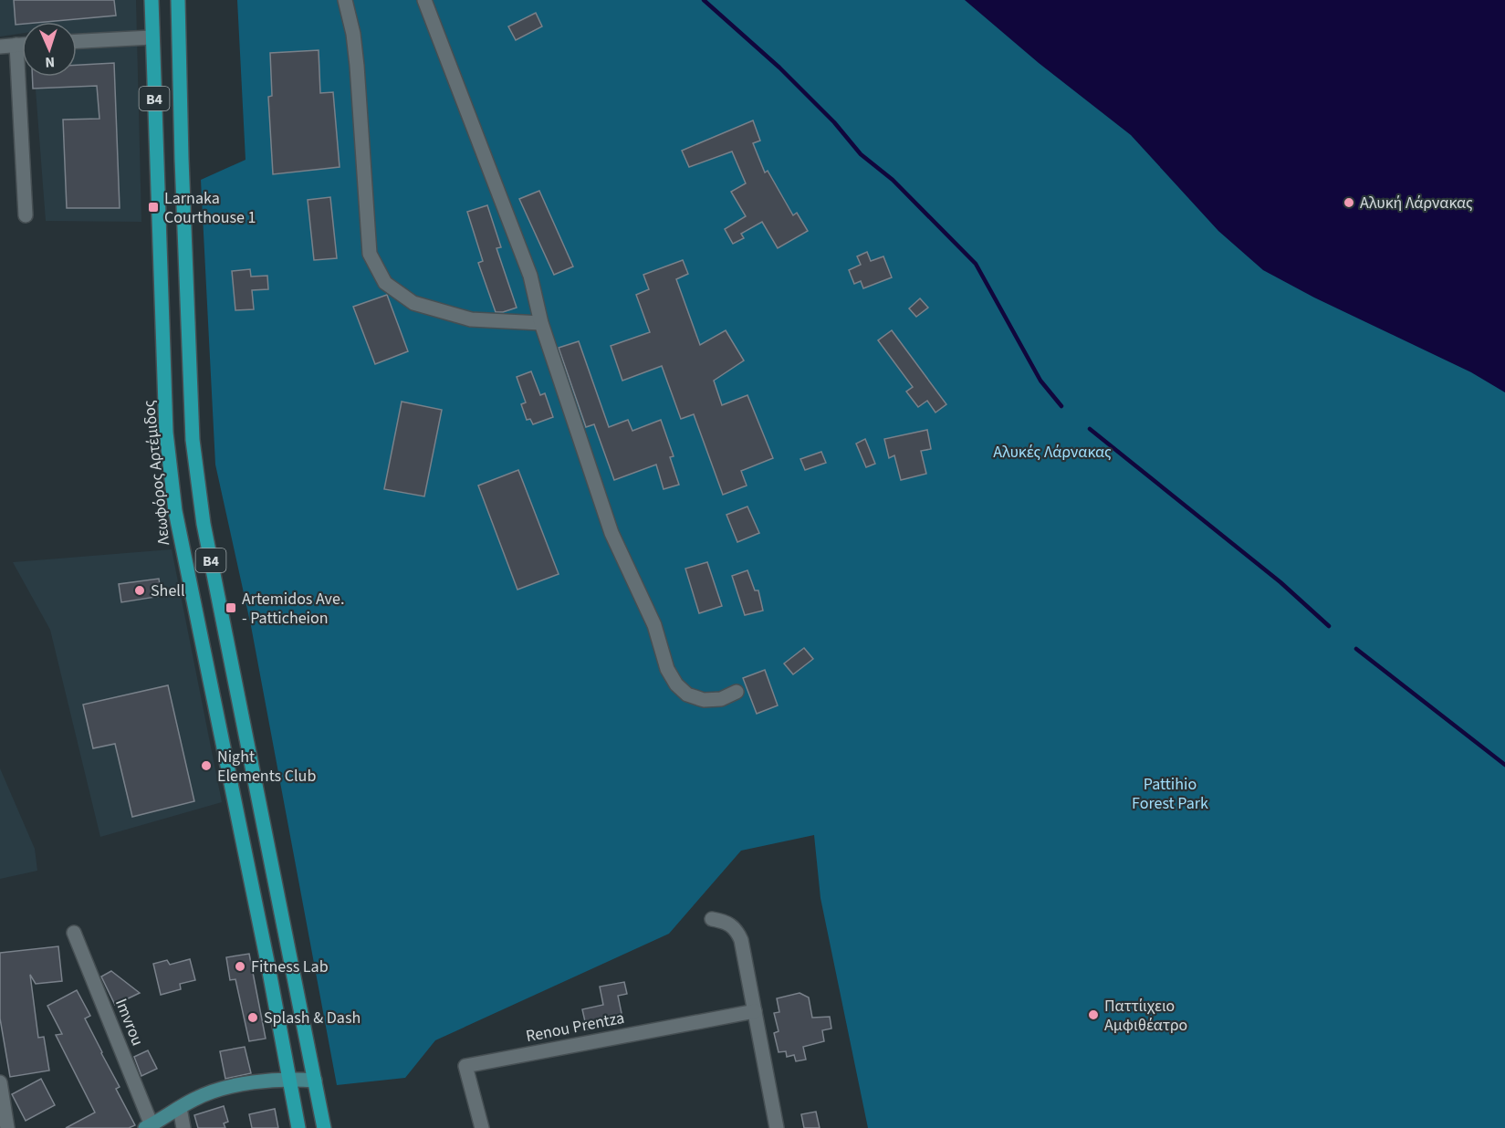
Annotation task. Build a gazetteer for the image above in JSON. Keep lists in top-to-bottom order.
{
  "streets": {
    "main road": ["B4", "Λεωφόρος Αρτέμιδος"],
    "street": ["Imvrou", "Renou Prentza"]
  },
  "parks": ["Αλυκές Λάρνακας", "Pattihio Forest Park"],
  "places": {
    "other": [
      "Αλυκή Λάρνακας",
      "Shell",
      "Night Elements Club",
      "Fitness Lab",
      "Παττίιχειο Αμφιθέατρο",
      "Splash & Dash"
    ],
    "transit": ["Larnaka Courthouse 1", "Artemidos Ave. - Patticheion"]
  },
  "north": "bottom"
}
